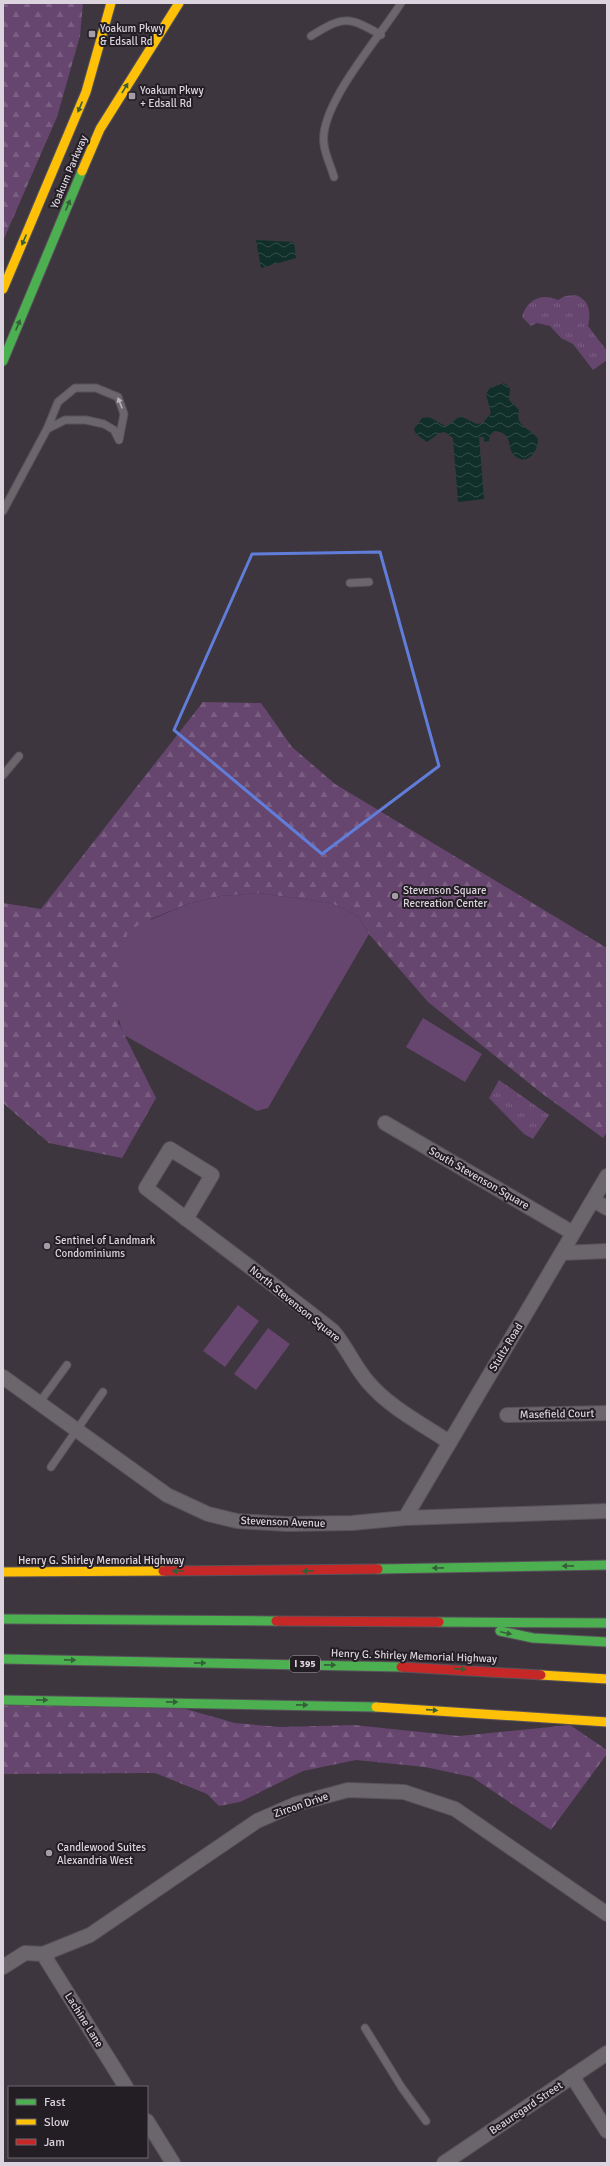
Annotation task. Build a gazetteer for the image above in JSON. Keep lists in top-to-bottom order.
{
  "streets": {
    "main road": ["Yoakum Parkway", "Henry G. Shirley Memorial Highway", "I 395"],
    "street": [
      "South Stevenson Square",
      "North Stevenson Square",
      "Stultz Road",
      "Masefield Court",
      "Stevenson Avenue",
      "Zircon Drive",
      "Lachine Lane",
      "Beauregard Street"
    ]
  },
  "crossings": [
    ["South Stevenson Square", "Stultz Road"],
    ["North Stevenson Square", "Stultz Road"],
    ["Stultz Road", "Stevenson Avenue"],
    ["Zircon Drive", "Lachine Lane"]
  ],
  "places": {
    "transit": ["Yoakum Pkwy & Edsall Rd", "Yoakum Pkwy + Edsall Rd"],
    "other": ["Stevenson Square Recreation Center", "Sentinel of Landmark Condominiums", "Candlewood Suites Alexandria West"]
  },
  "legend": ["Fast", "Slow", "Jam"]
}
